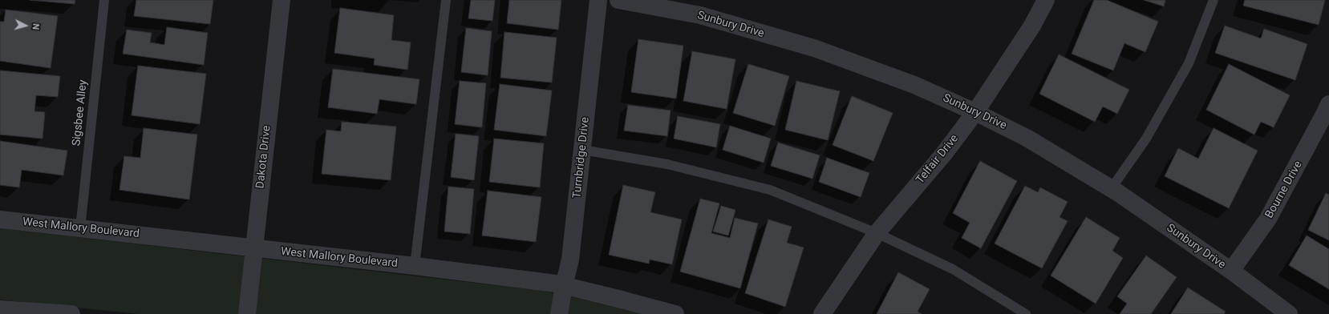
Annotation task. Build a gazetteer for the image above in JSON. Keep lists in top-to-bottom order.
{
  "streets": {
    "street": [
      "Sunbury Drive",
      "Dakota Drive",
      "Turnbridge Drive",
      "Telfair Drive",
      "Bourne Drive",
      "West Mallory Boulevard"
    ],
    "lane": ["Sigsbee Alley"]
  },
  "crossings": [
    ["Sunbury Drive", "Telfair Drive"],
    ["Sunbury Drive", "Bourne Drive"],
    ["Sigsbee Alley", "West Mallory Boulevard"],
    ["Dakota Drive", "West Mallory Boulevard"],
    ["Turnbridge Drive", "West Mallory Boulevard"]
  ],
  "north": "right"
}
